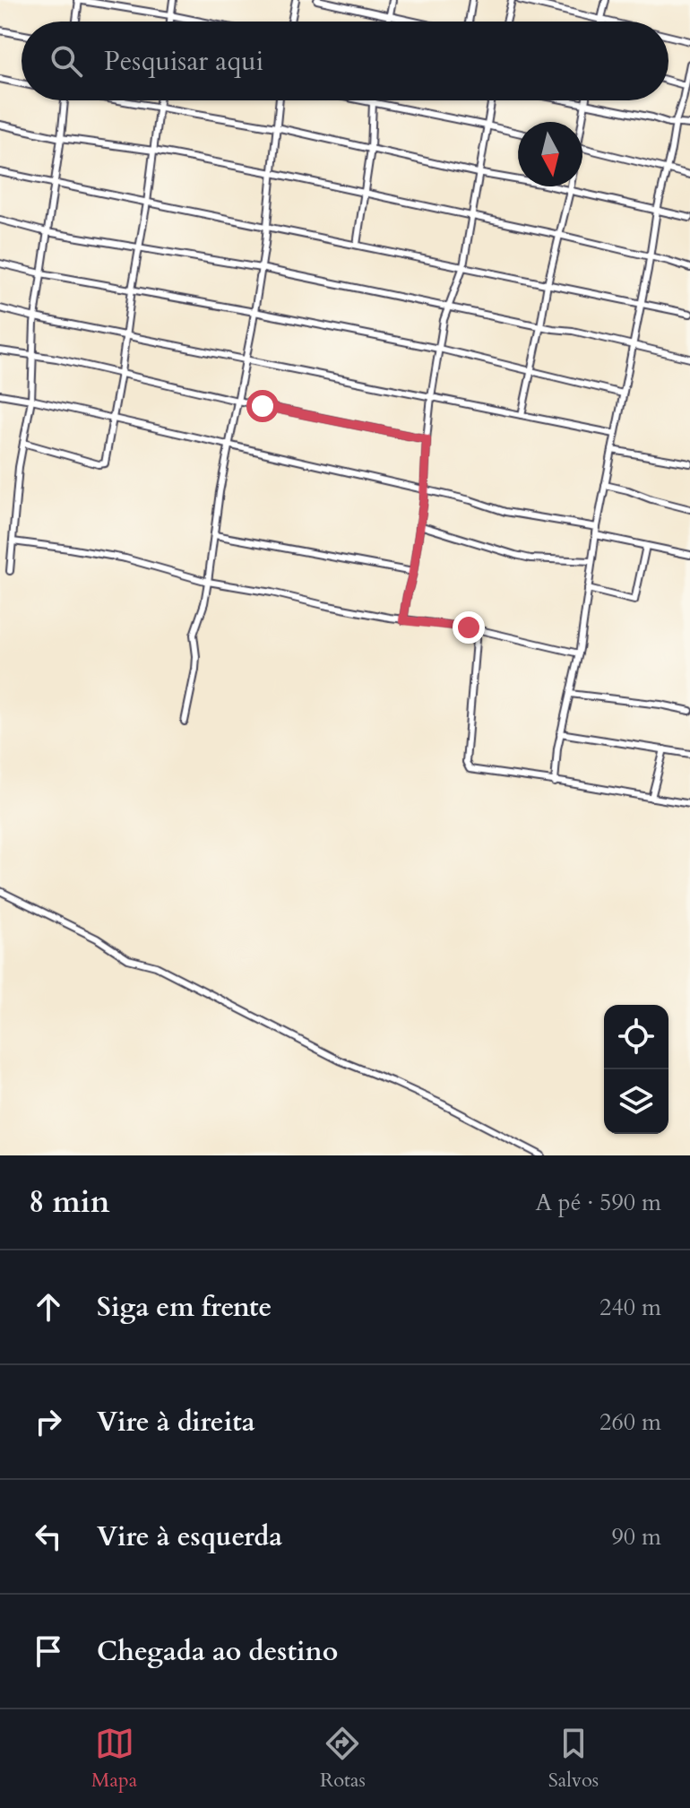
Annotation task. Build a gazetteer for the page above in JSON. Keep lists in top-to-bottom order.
{
  "north": "bottom",
  "page": {
    "search": "Pesquisar aqui",
    "heading": ["8 min", "A pé · 590 m"],
    "list": [
      ["Siga em frente", "240 m"],
      ["Vire à direita", "260 m"],
      ["Vire à esquerda", "90 m"],
      "Chegada ao destino"
    ],
    "nav": ["Mapa", "Rotas", "Salvos"]
  }
}
